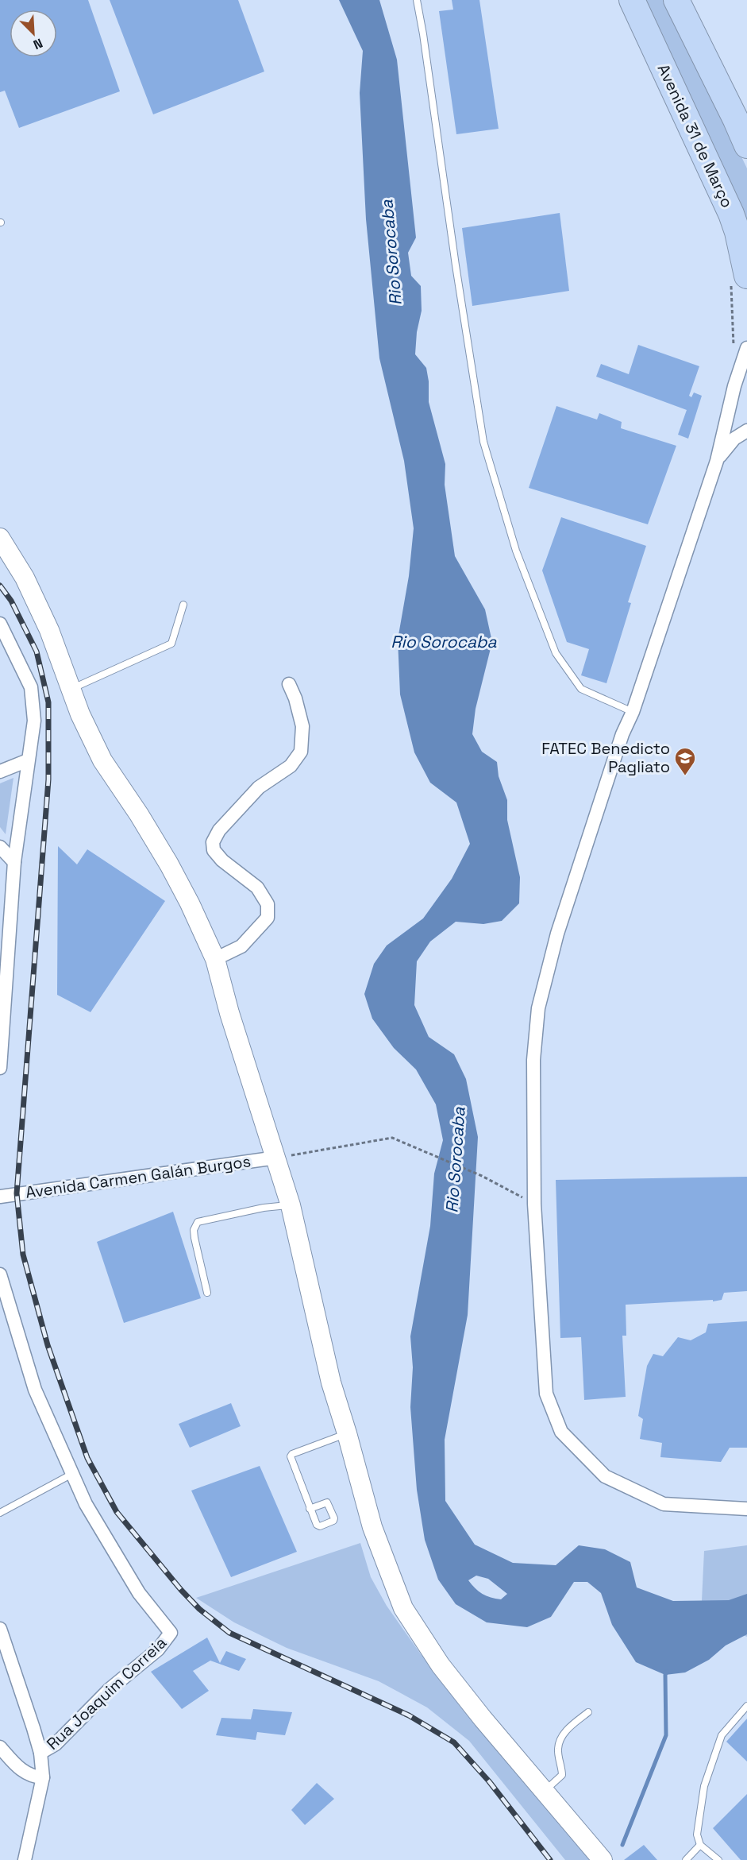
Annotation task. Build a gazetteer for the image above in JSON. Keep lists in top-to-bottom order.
{
  "streets": {
    "highway": ["Avenida 31 de Março"],
    "street": ["Avenida Carmen Galán Burgos", "Rua Joaquim Correia"]
  },
  "water": ["Rio Sorocaba"],
  "places": {
    "school or university": ["FATEC Benedicto Pagliato"]
  },
  "north": "bottom right"
}
